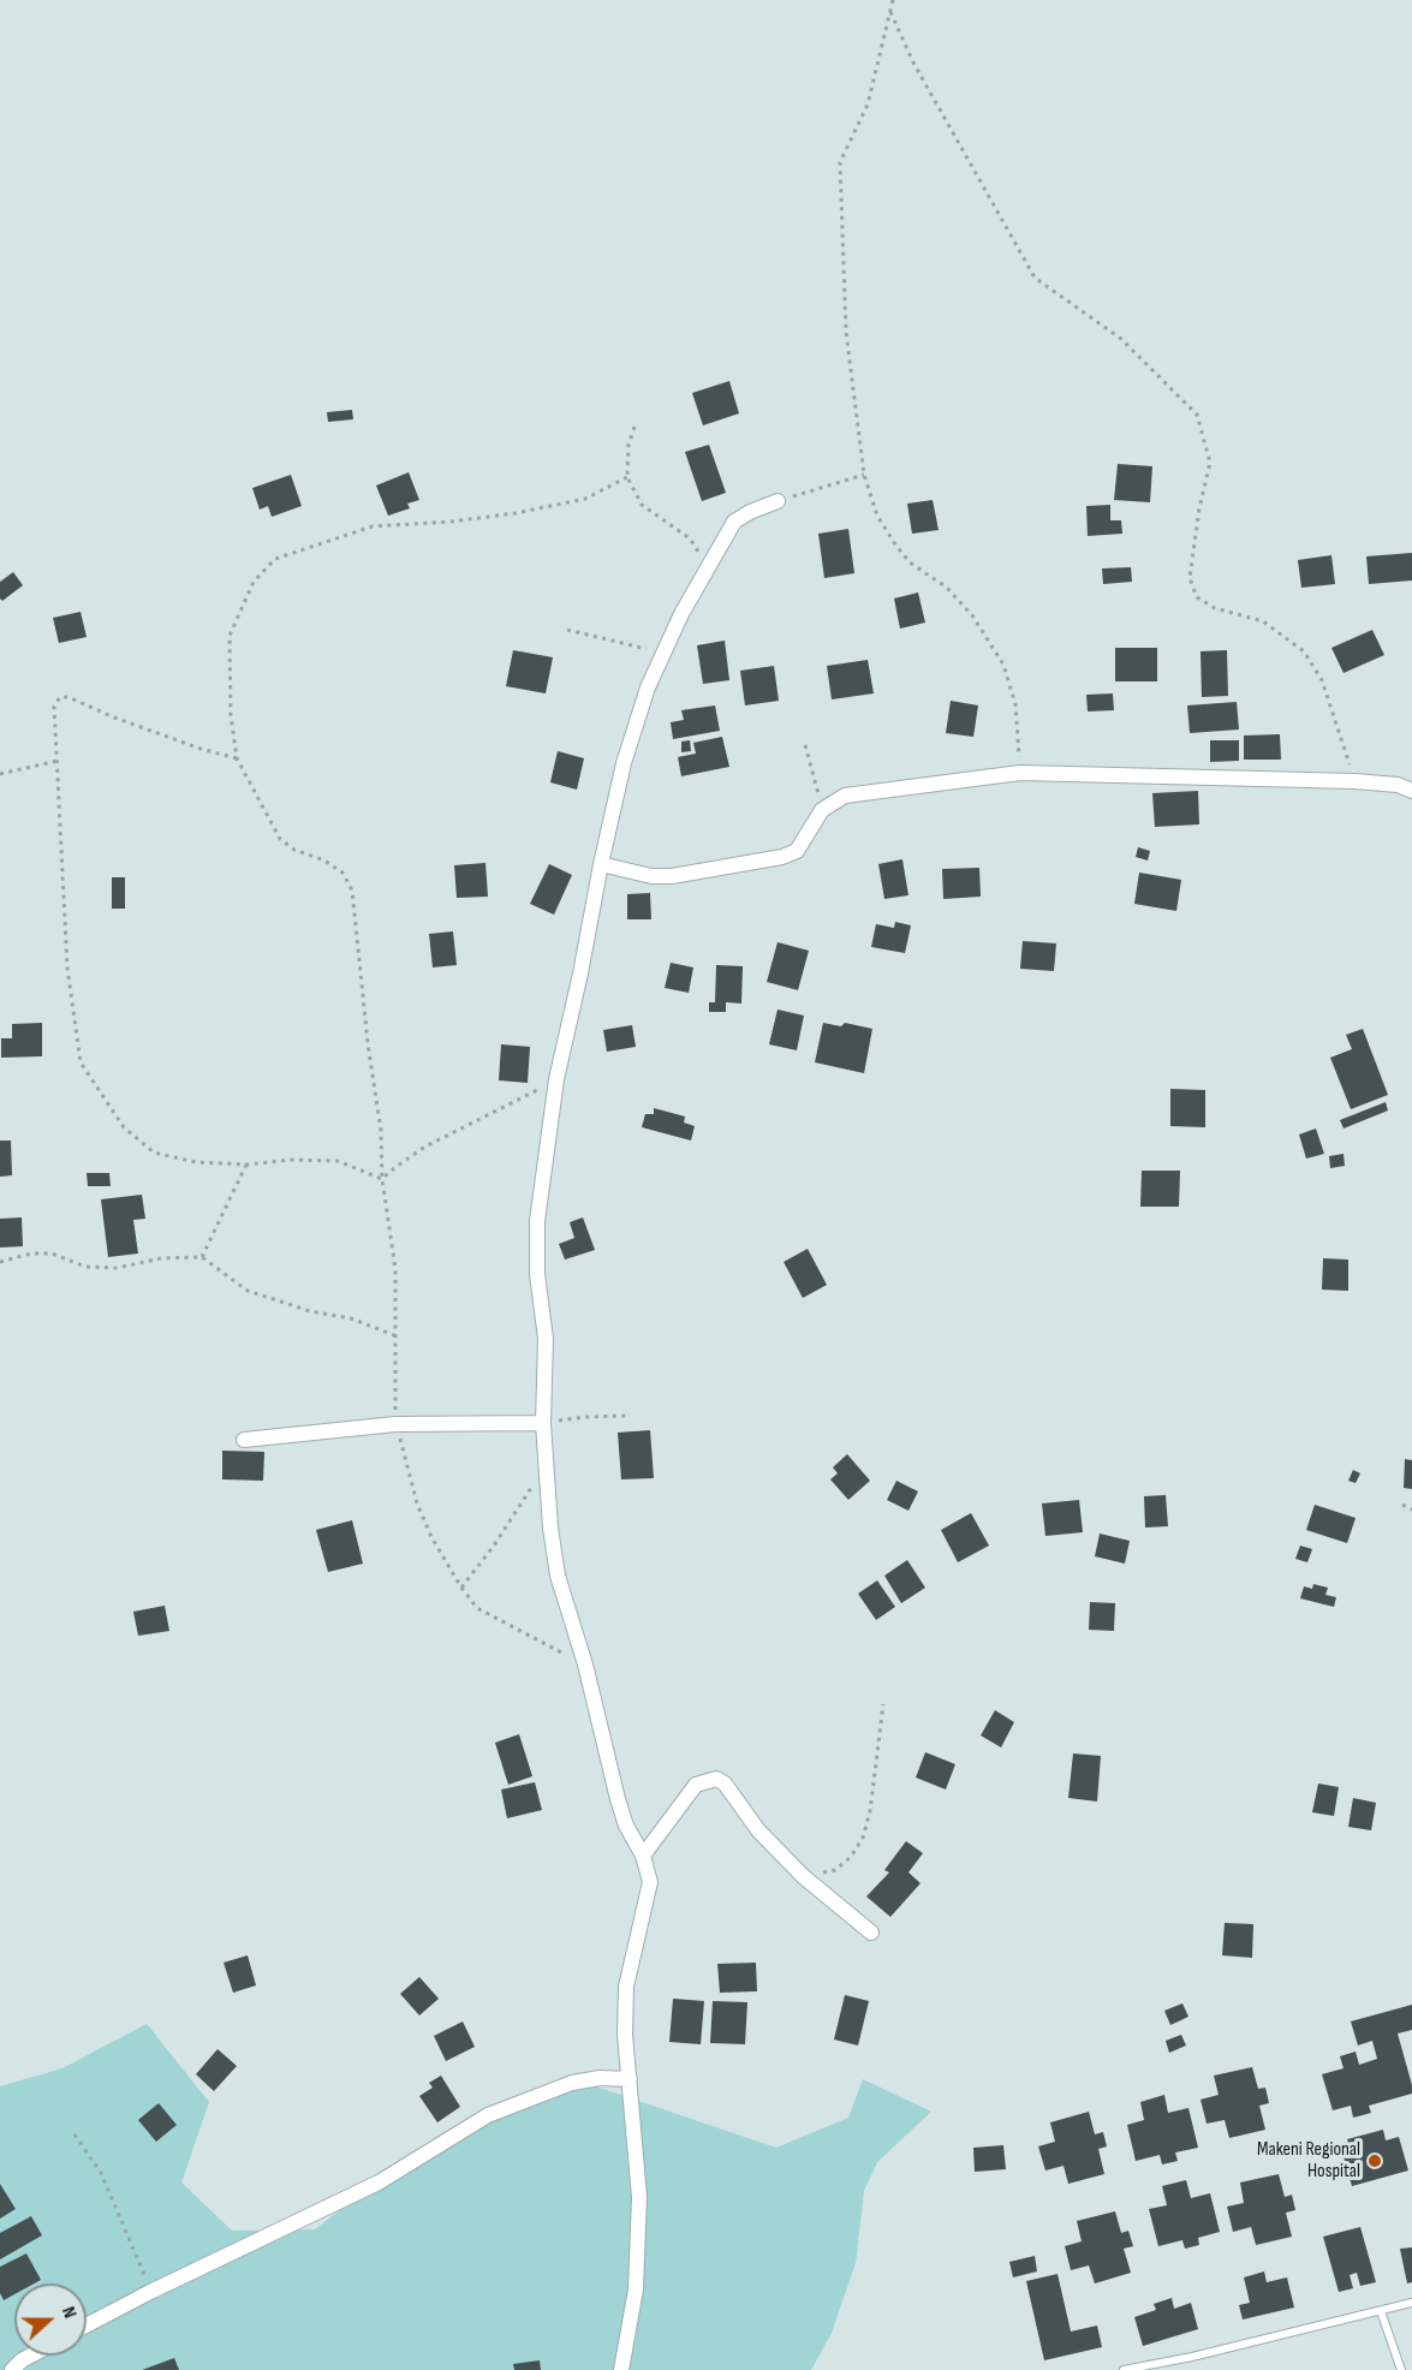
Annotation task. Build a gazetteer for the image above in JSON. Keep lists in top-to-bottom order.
{
  "places": ["Makeni Regional Hospital"],
  "north": "right"
}
